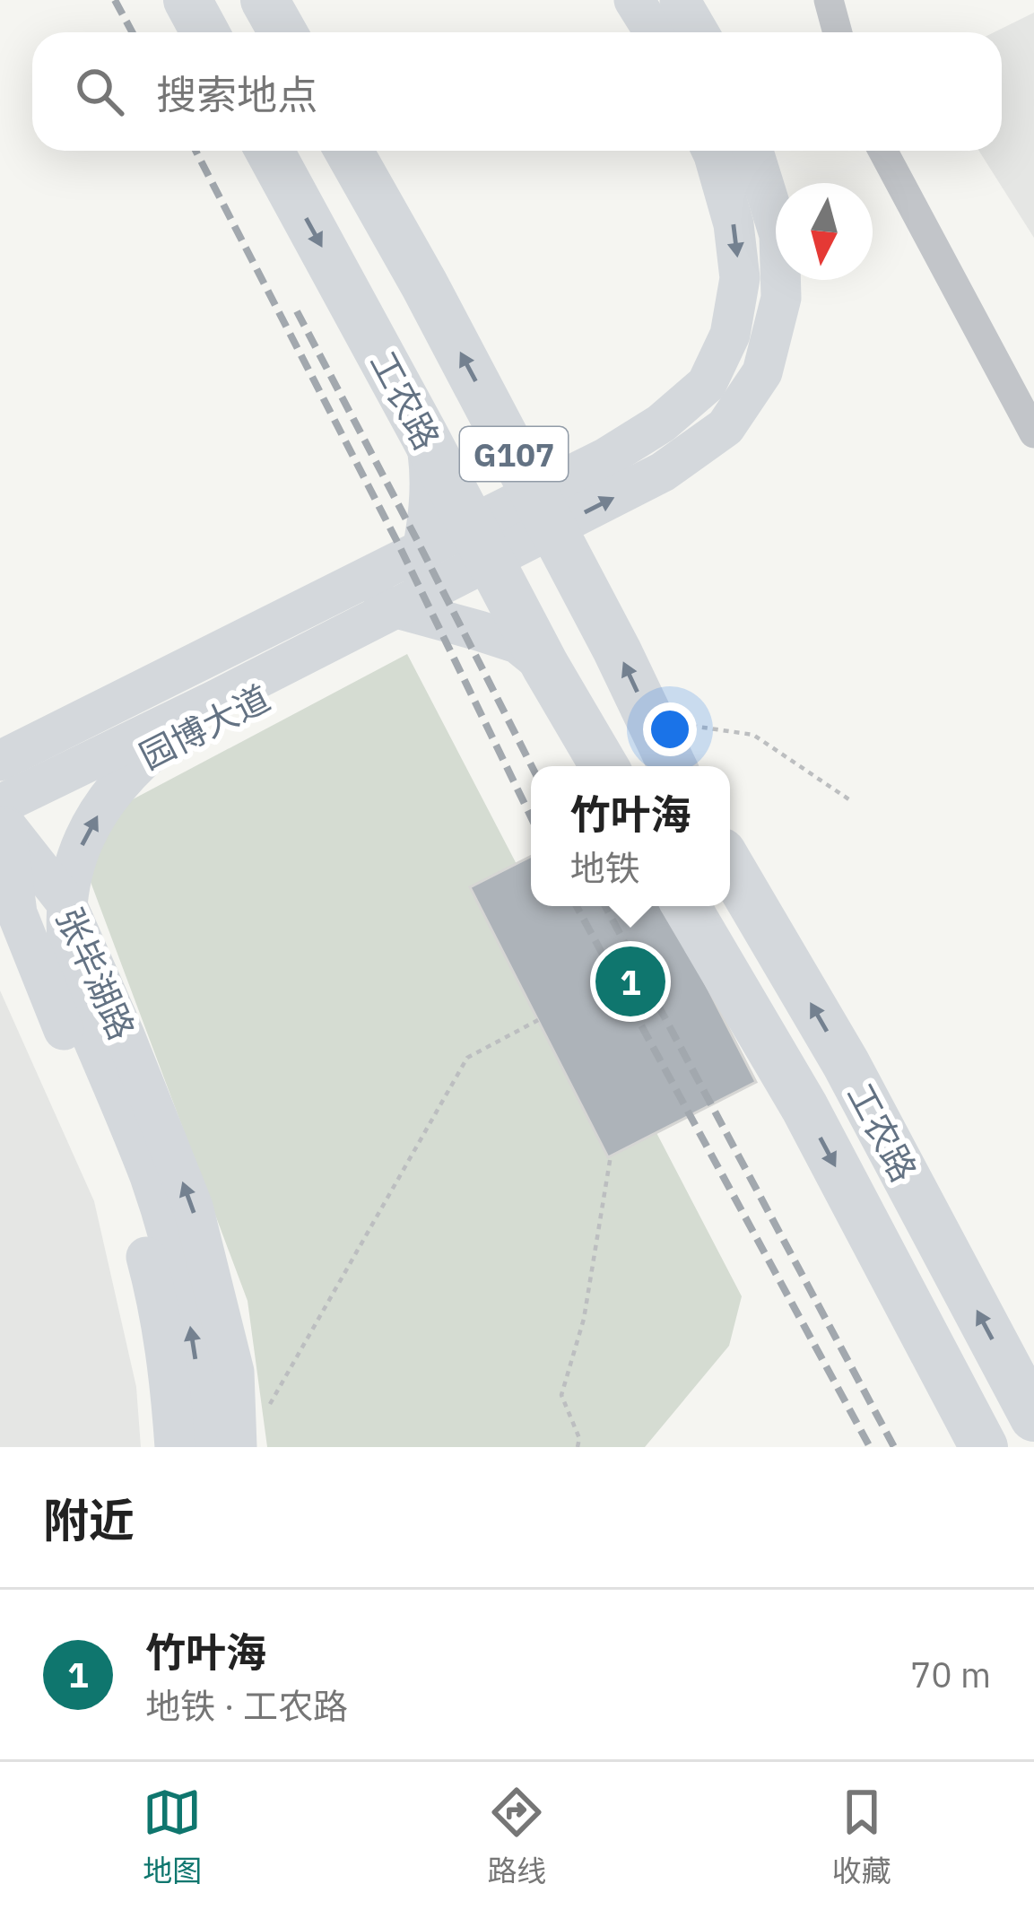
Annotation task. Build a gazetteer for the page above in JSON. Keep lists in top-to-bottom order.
{
  "streets": {
    "highway": ["工农路", "G107"],
    "main road": ["园博大道", "张毕湖路"]
  },
  "crossings": [
    ["园博大道", "张毕湖路"]
  ],
  "north": "bottom",
  "page": {
    "search": "搜索地点",
    "popup": ["竹叶海", "地铁"],
    "pins": "1",
    "heading": "附近",
    "list": [
      {
        "mark": "1",
        "name": "竹叶海",
        "note": "地铁 · 工农路",
        "value": "70 m"
      }
    ],
    "nav": ["地图", "路线", "收藏"]
  }
}
